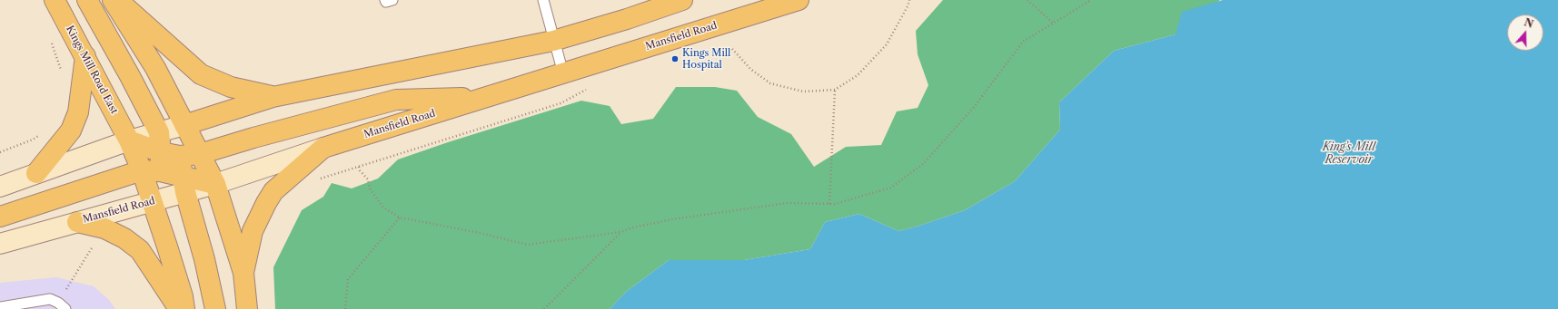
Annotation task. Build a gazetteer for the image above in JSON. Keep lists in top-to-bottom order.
{
  "streets": {
    "highway": ["Mansfield Road", "Kings Mill Road East"]
  },
  "water": ["King's Mill Reservoir"],
  "places": ["Kings Mill Hospital"],
  "north": "top"
}
